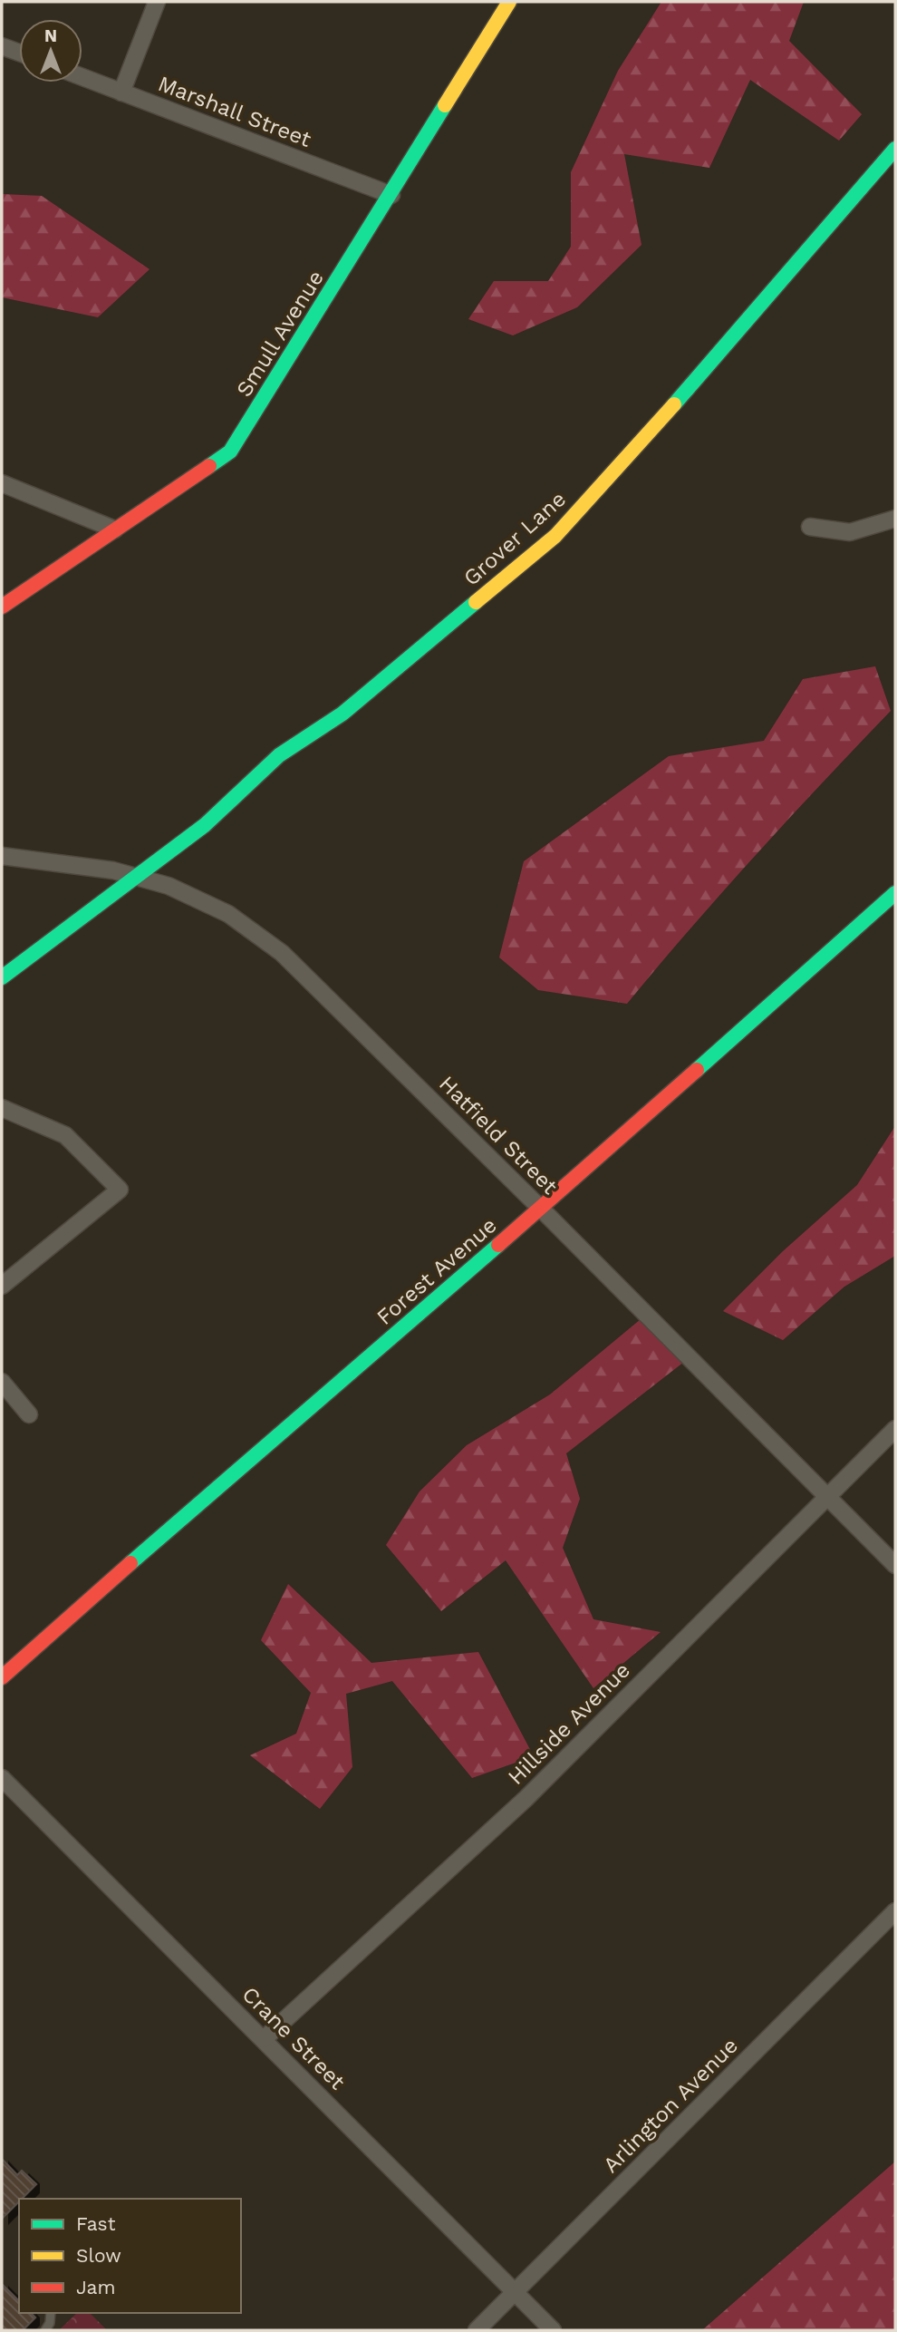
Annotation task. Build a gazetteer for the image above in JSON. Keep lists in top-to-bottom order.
{
  "streets": {
    "street": [
      "Marshall Street",
      "Smull Avenue",
      "Grover Lane",
      "Hatfield Street",
      "Forest Avenue",
      "Hillside Avenue",
      "Crane Street",
      "Arlington Avenue"
    ]
  },
  "crossings": [
    ["Marshall Street", "Smull Avenue"],
    ["Grover Lane", "Hatfield Street"],
    ["Hatfield Street", "Forest Avenue"],
    ["Hatfield Street", "Hillside Avenue"],
    ["Hillside Avenue", "Crane Street"],
    ["Crane Street", "Arlington Avenue"]
  ],
  "legend": ["Fast", "Slow", "Jam"],
  "north": "top"
}
